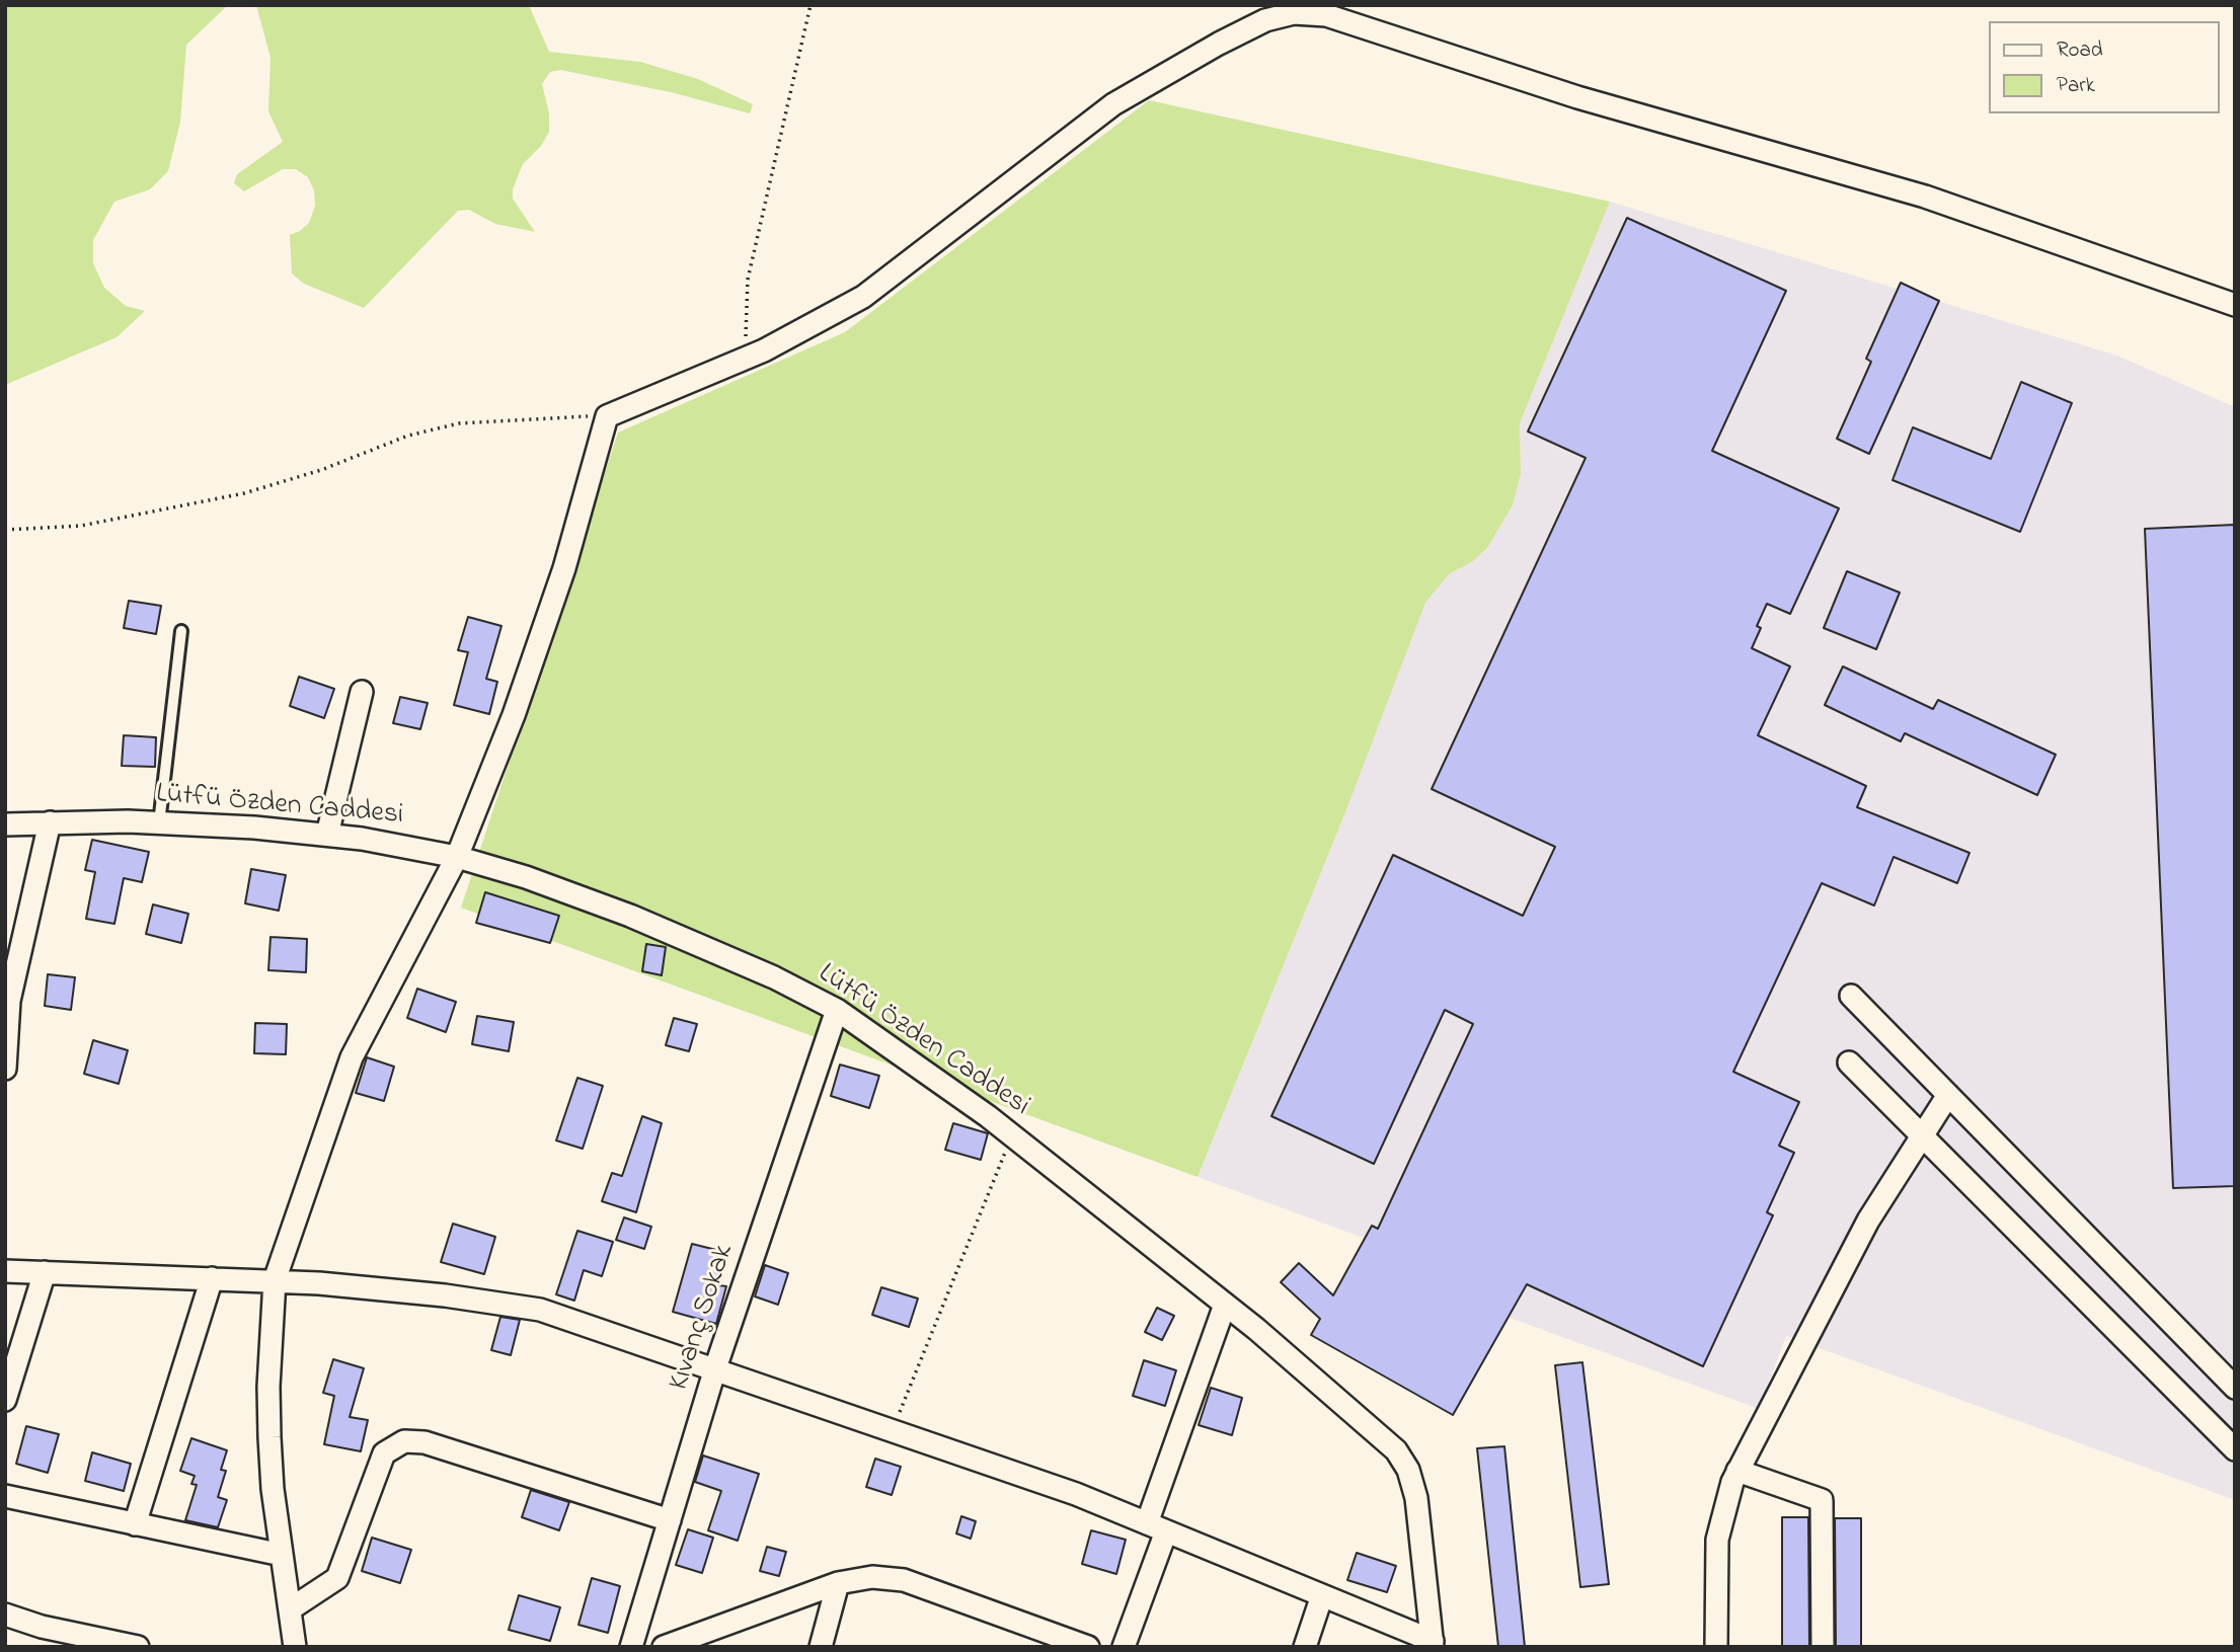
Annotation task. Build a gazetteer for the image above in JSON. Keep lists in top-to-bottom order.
{
  "streets": {
    "street": ["Lütfü Özden Caddesi", "Kıvanç Sokak"]
  },
  "crossings": [
    ["Lütfü Özden Caddesi", "Kıvanç Sokak"]
  ],
  "legend": ["Road", "Park"]
}
